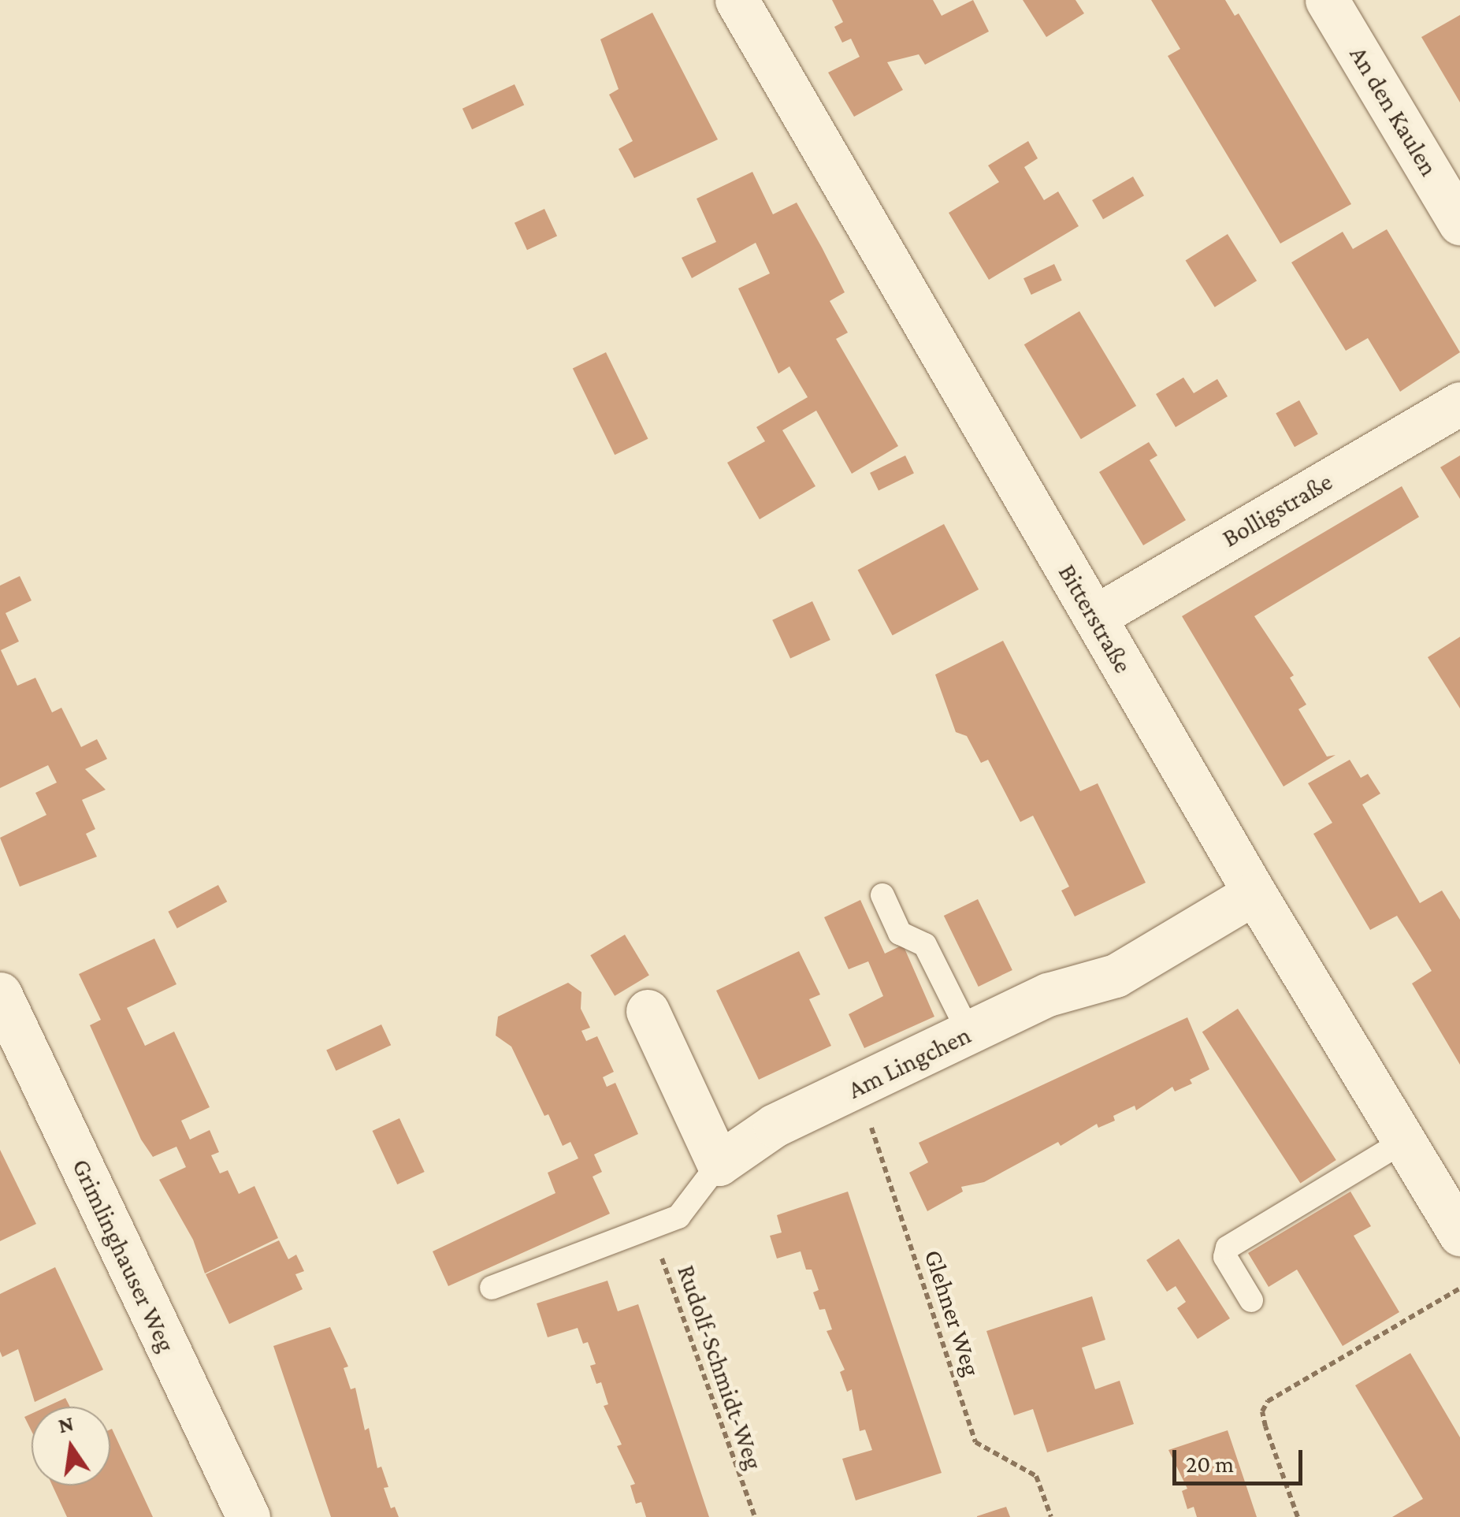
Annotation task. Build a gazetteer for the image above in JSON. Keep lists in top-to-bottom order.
{
  "streets": {
    "street": [
      "An den Kaulen",
      "Bolligstraße",
      "Bitterstraße",
      "Am Lingchen",
      "Grimlinghauser Weg"
    ],
    "path": ["Glehner Weg", "Rudolf-Schmidt-Weg"]
  },
  "crossings": [
    ["Bolligstraße", "Bitterstraße"],
    ["Bitterstraße", "Am Lingchen"],
    ["Am Lingchen", "Glehner Weg"]
  ],
  "scale_bar": "20 m",
  "north": "top"
}
